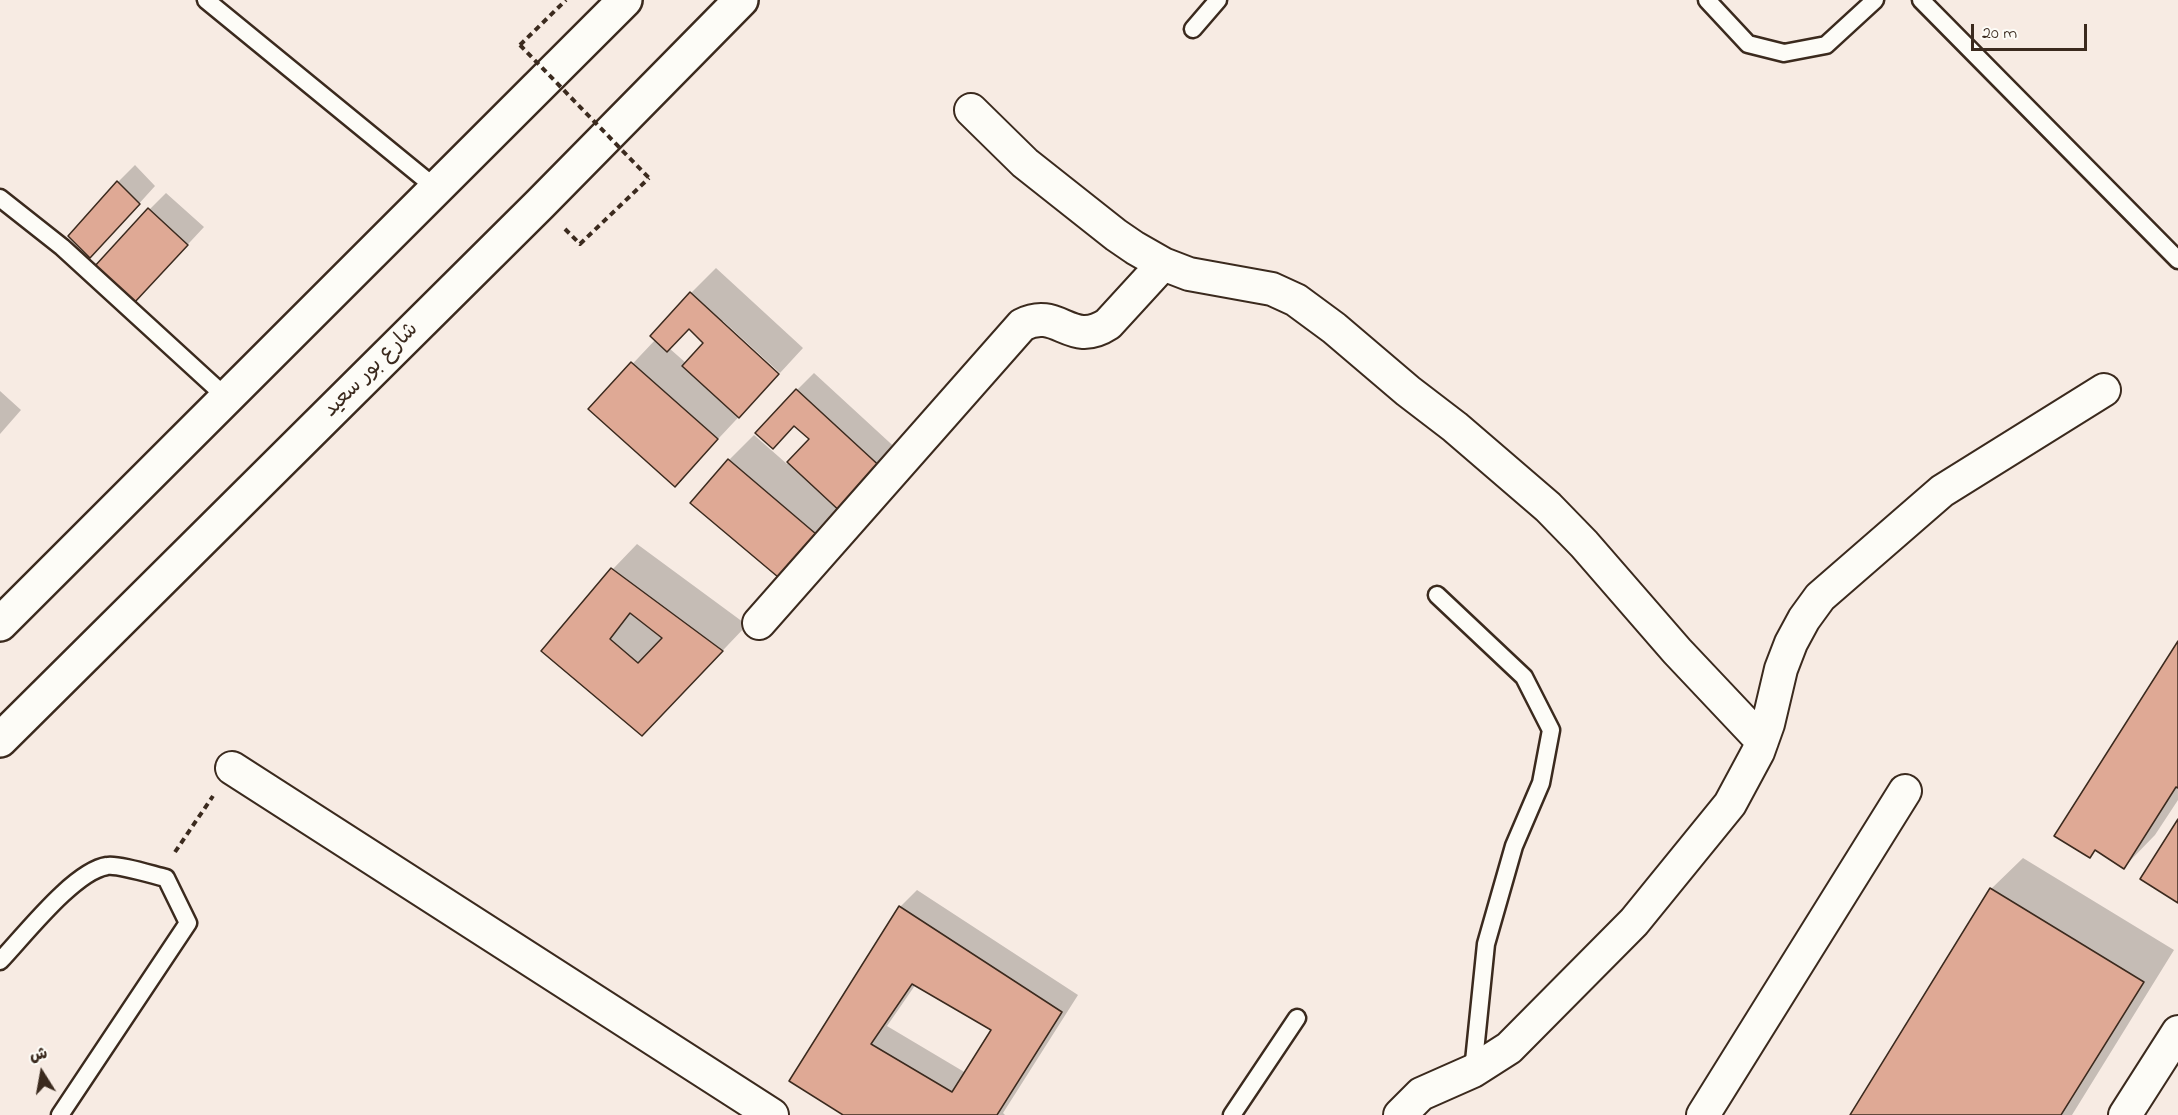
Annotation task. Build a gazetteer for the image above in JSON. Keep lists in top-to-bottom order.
{
  "streets": {
    "main road": ["شارع بور سعيد"]
  },
  "scale_bar": "20 m",
  "north": "top"
}
